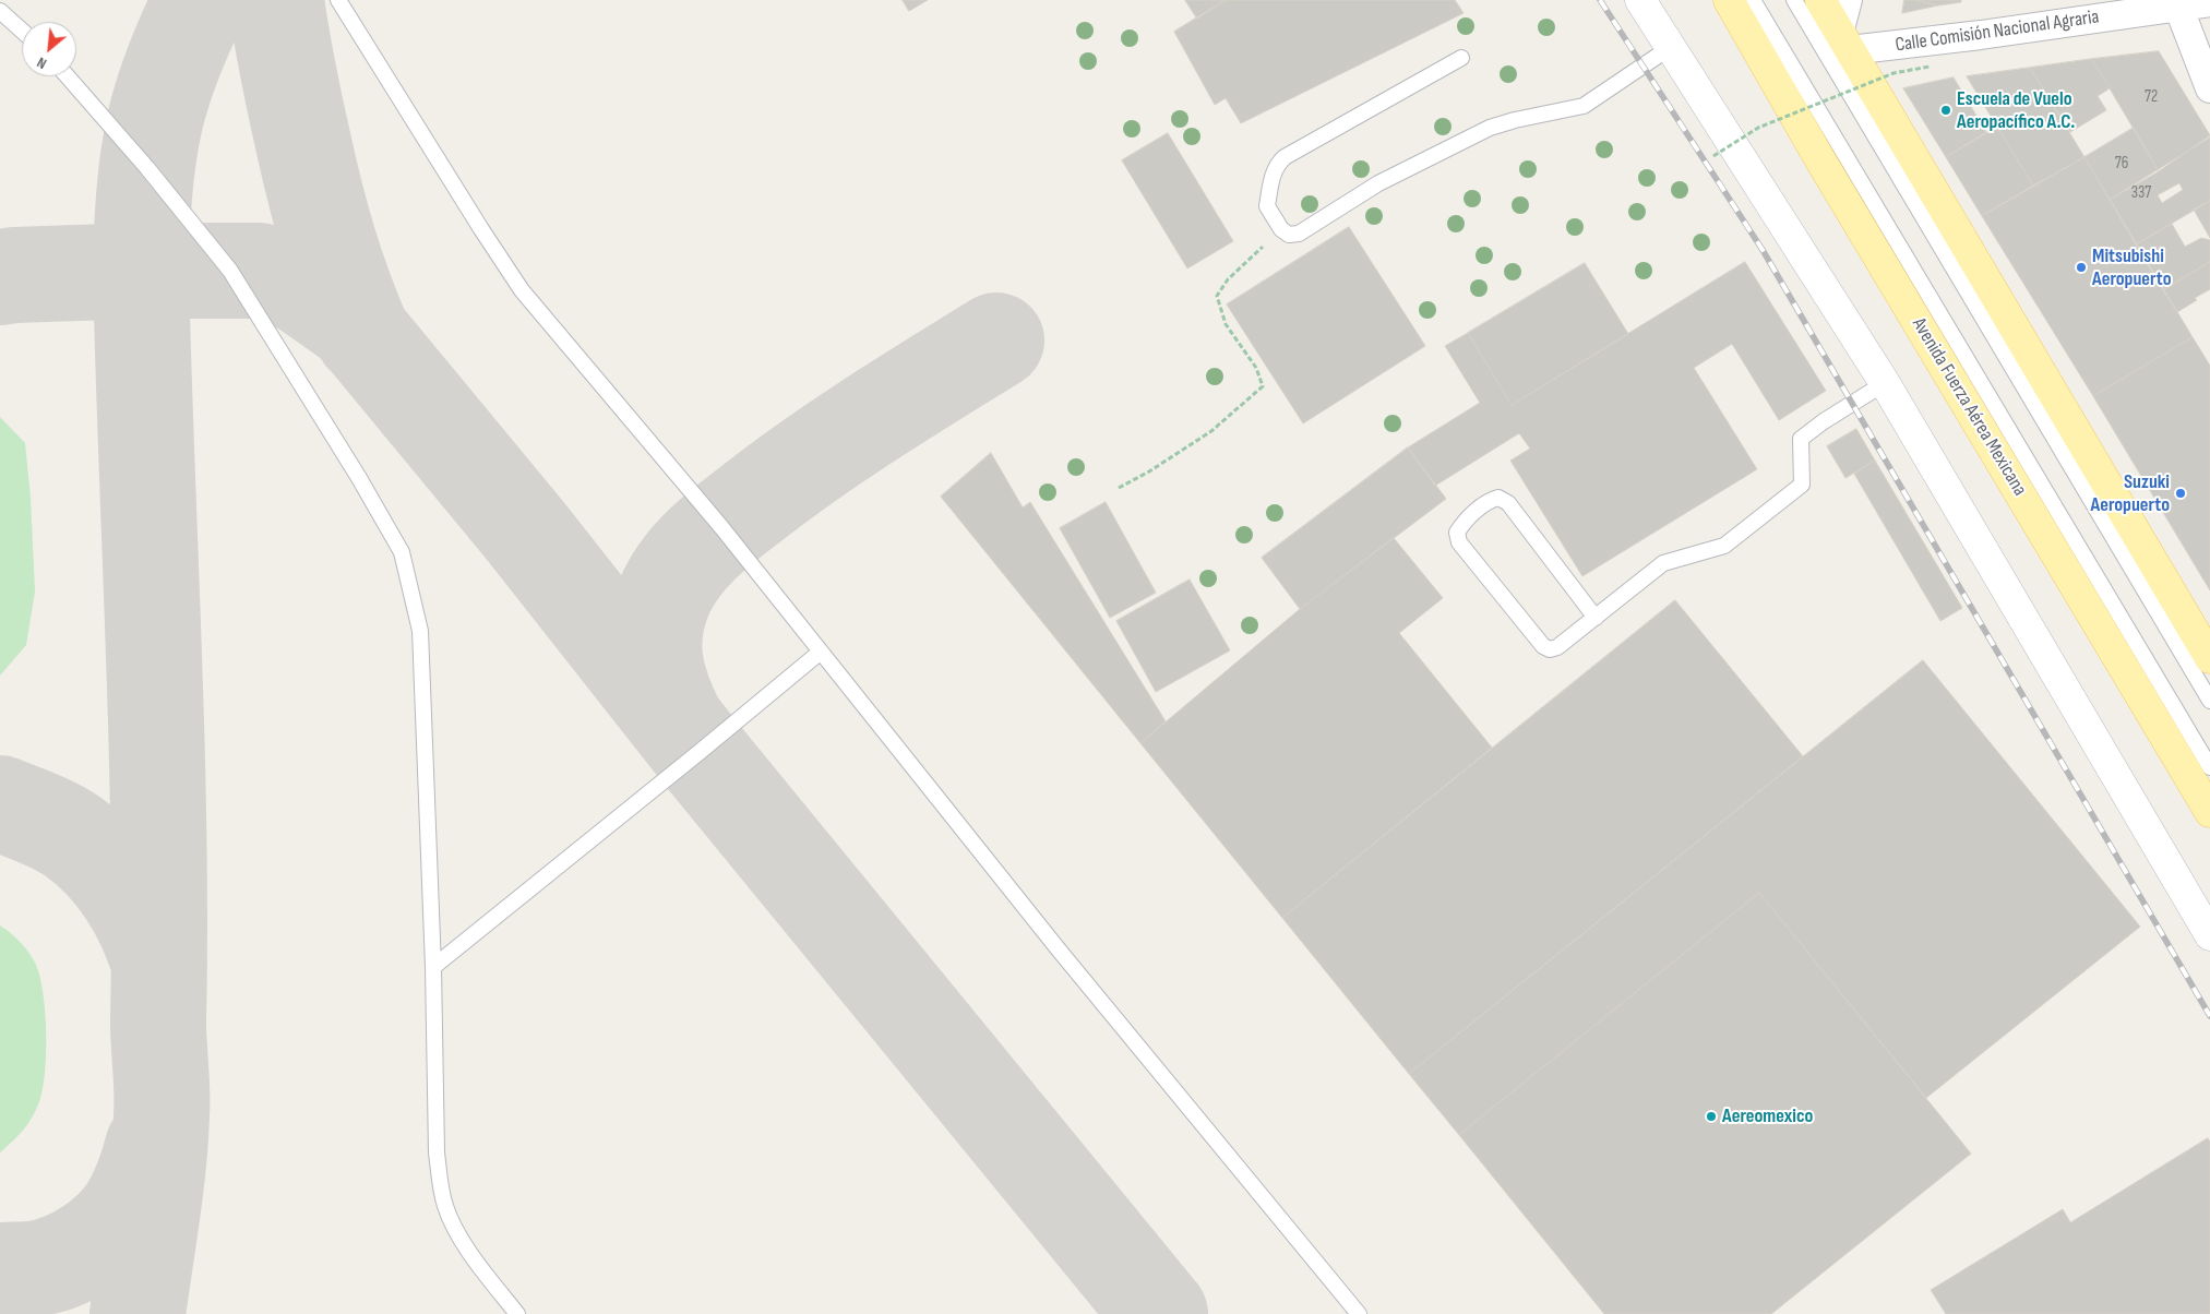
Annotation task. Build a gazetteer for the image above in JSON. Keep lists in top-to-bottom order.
{
  "streets": {
    "main road": ["Avenida Fuerza Aérea Mexicana"],
    "street": ["Calle Comisión Nacional Agraria"]
  },
  "places": [
    "Escuela de Vuelo Aeropacífico A.C.",
    "Mitsubishi Aeropuerto",
    "Suzuki Aeropuerto",
    "Aereomexico"
  ],
  "house_numbers": ["72", "76", "337"],
  "north": "bottom left"
}
